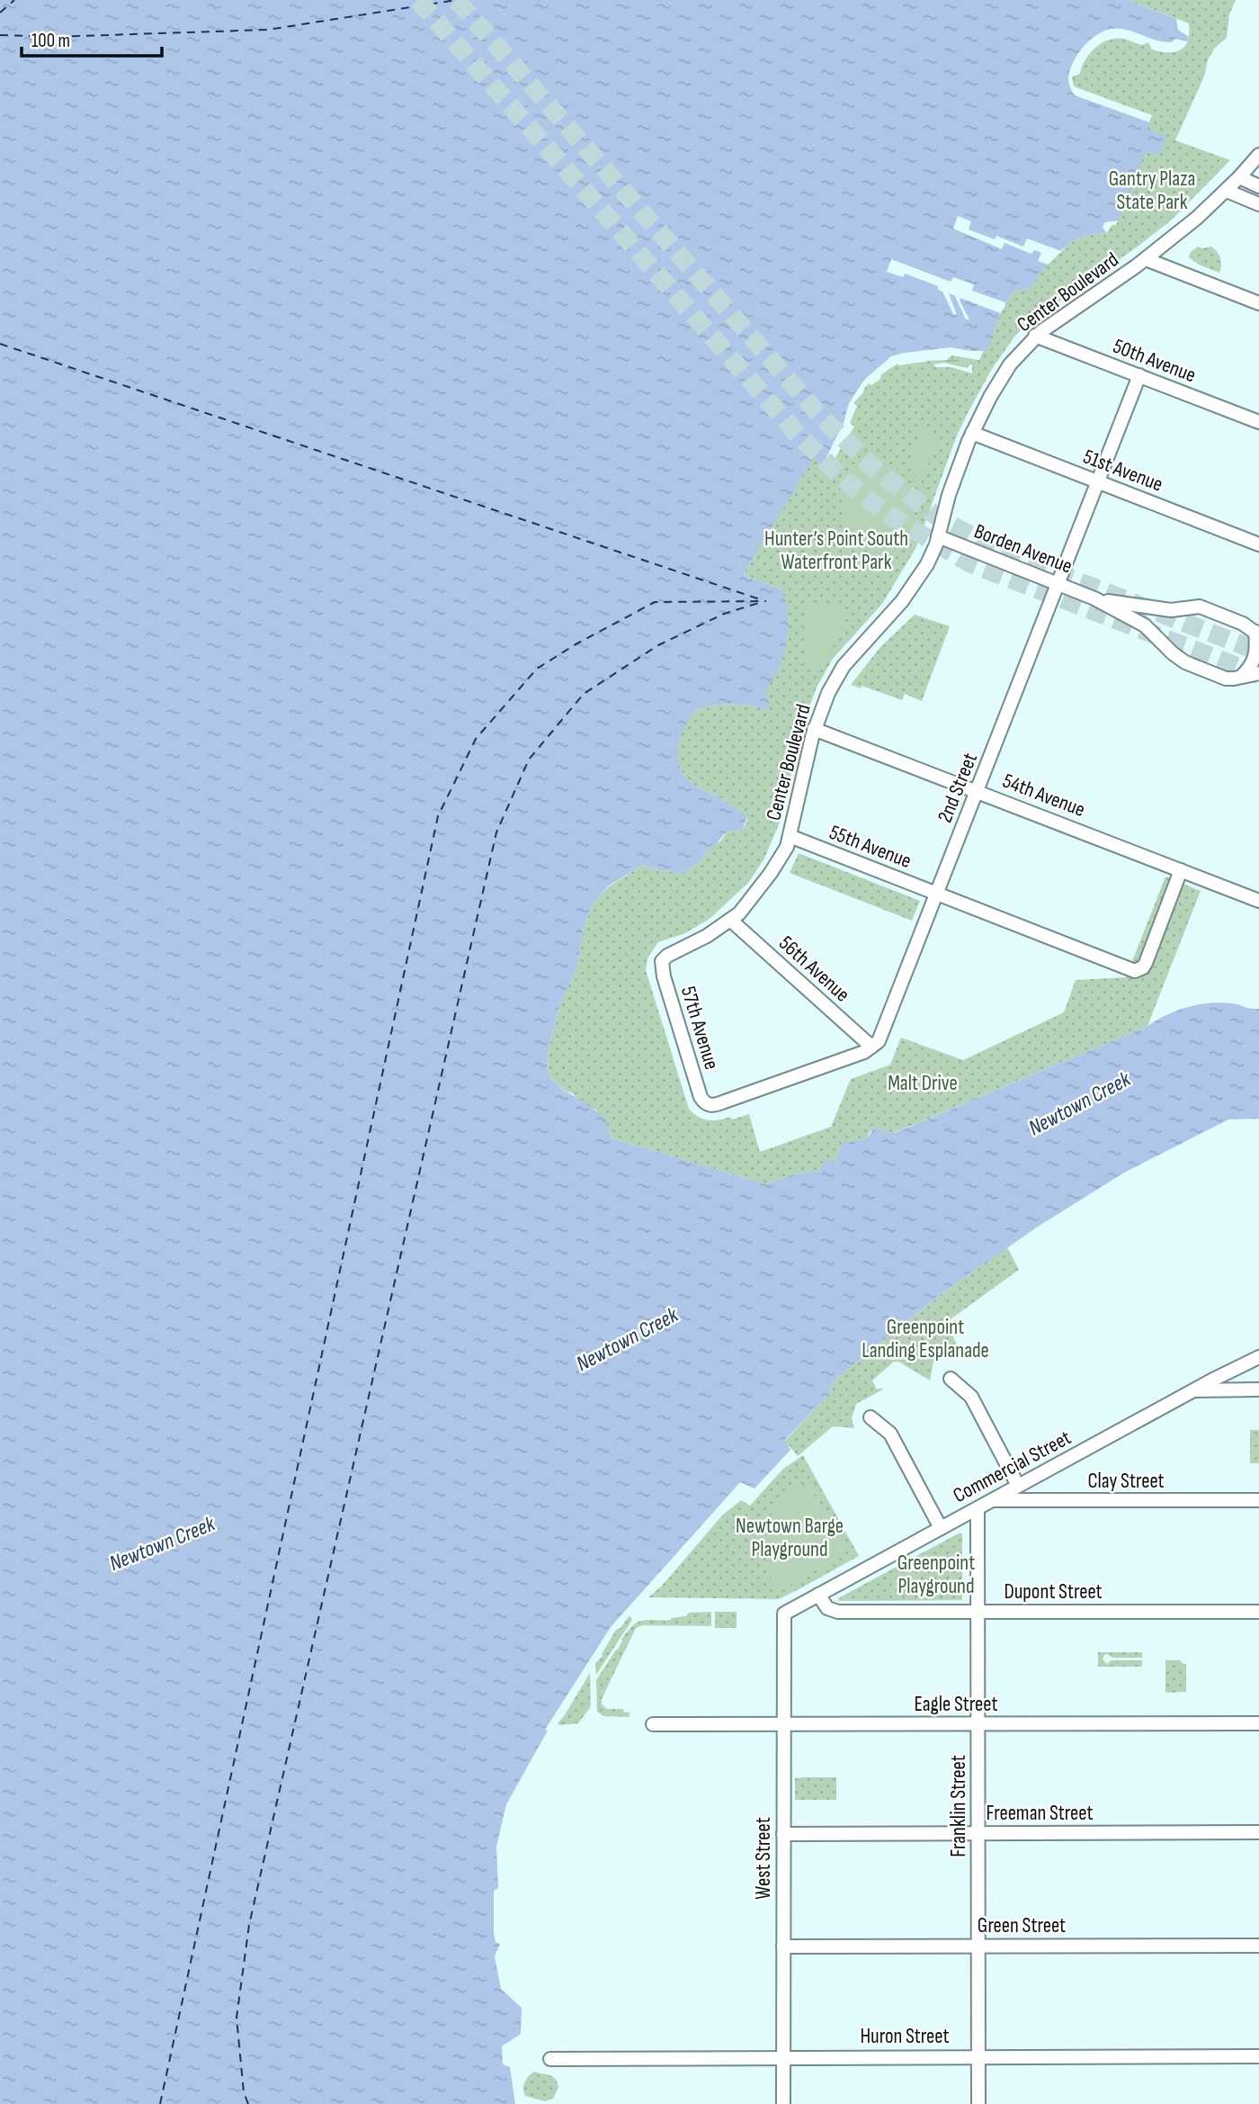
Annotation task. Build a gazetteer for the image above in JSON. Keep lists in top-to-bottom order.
{
  "streets": {
    "street": [
      "Center Boulevard",
      "50th Avenue",
      "51st Avenue",
      "Borden Avenue",
      "2nd Street",
      "54th Avenue",
      "55th Avenue",
      "56th Avenue",
      "57th Avenue",
      "Commercial Street",
      "Clay Street",
      "Dupont Street",
      "Eagle Street",
      "Franklin Street",
      "Freeman Street",
      "West Street",
      "Green Street",
      "Huron Street"
    ]
  },
  "crossings": [
    ["Center Boulevard", "50th Avenue"],
    ["Center Boulevard", "51st Avenue"],
    ["Center Boulevard", "Borden Avenue"],
    ["Center Boulevard", "54th Avenue"],
    ["Center Boulevard", "55th Avenue"],
    ["Center Boulevard", "56th Avenue"],
    ["Center Boulevard", "57th Avenue"],
    ["50th Avenue", "2nd Street"],
    ["51st Avenue", "2nd Street"],
    ["Borden Avenue", "2nd Street"],
    ["2nd Street", "54th Avenue"],
    ["2nd Street", "55th Avenue"],
    ["2nd Street", "56th Avenue"],
    ["2nd Street", "57th Avenue"],
    ["56th Avenue", "57th Avenue"],
    ["Commercial Street", "Clay Street"],
    ["Commercial Street", "Dupont Street"],
    ["Commercial Street", "Franklin Street"],
    ["Commercial Street", "West Street"],
    ["Dupont Street", "Franklin Street"],
    ["Eagle Street", "Franklin Street"],
    ["Eagle Street", "West Street"],
    ["Franklin Street", "Freeman Street"],
    ["Franklin Street", "Green Street"],
    ["Franklin Street", "Huron Street"],
    ["Freeman Street", "West Street"],
    ["West Street", "Green Street"],
    ["West Street", "Huron Street"]
  ],
  "water": ["Newtown Creek"],
  "parks": [
    "Gantry Plaza State Park",
    "Hunter’s Point South Waterfront Park",
    "Malt Drive",
    "Greenpoint Landing Esplanade",
    "Newtown Barge Playground",
    "Greenpoint Playground"
  ],
  "scale_bar": "100 m"
}
